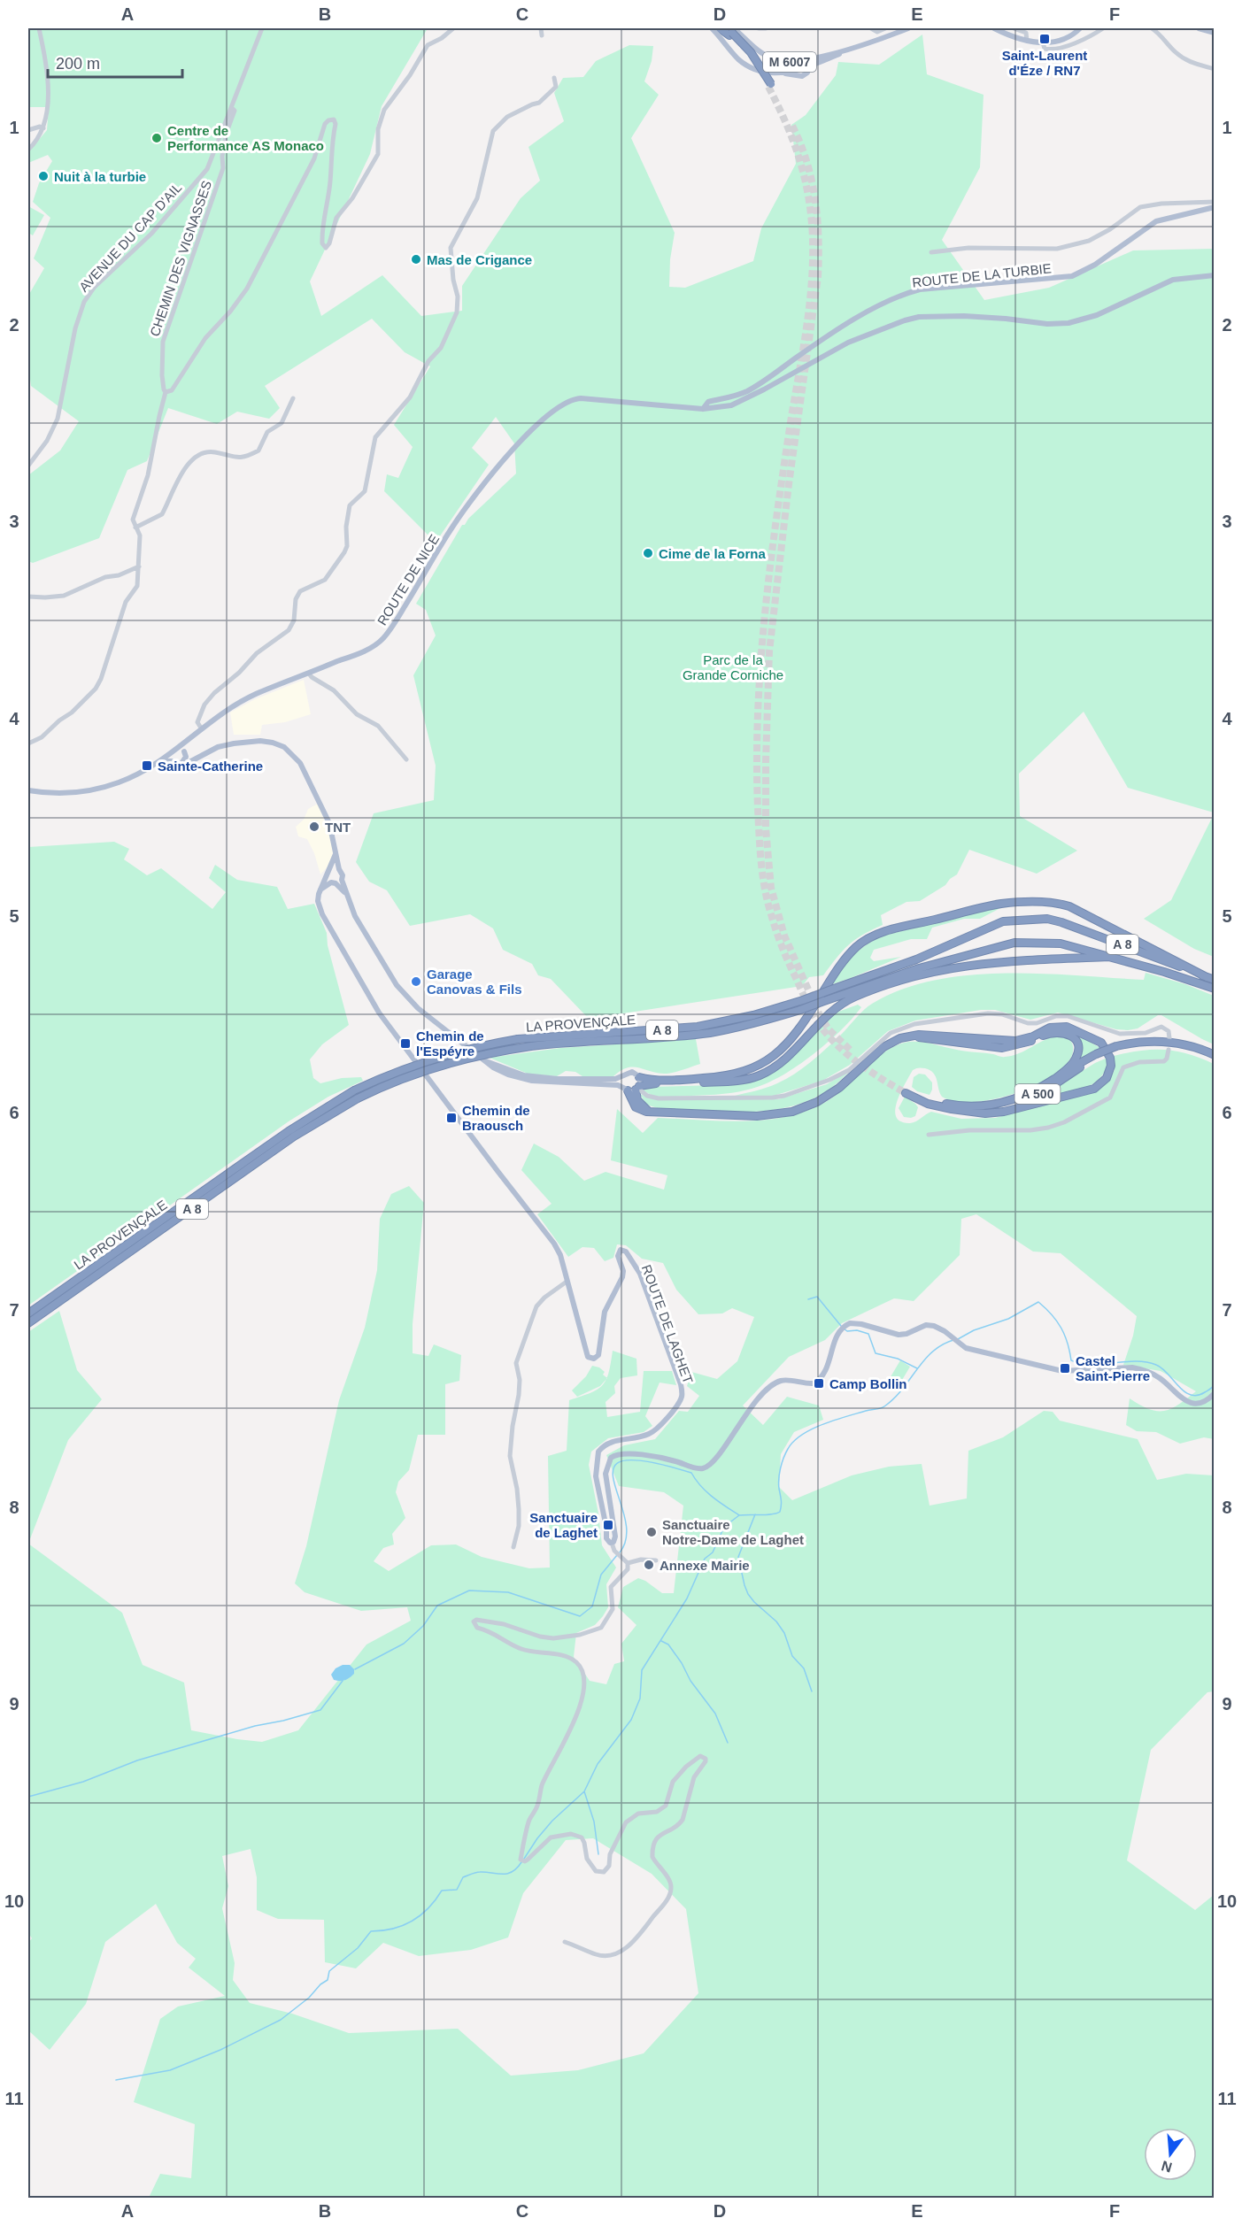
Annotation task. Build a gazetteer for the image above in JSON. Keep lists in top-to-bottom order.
{
  "streets": {
    "highway": ["A 8", "LA PROVENÇALE", "A 500"],
    "main road": [
      "M 6007",
      "ROUTE DE LA TURBIE",
      "ROUTE DE NICE",
      "ROUTE DE LAGHET"
    ],
    "street": ["AVENUE DU CAP D'AIL", "CHEMIN DES VIGNASSES"]
  },
  "crossings": [
    ["AVENUE DU CAP D'AIL", "CHEMIN DES VIGNASSES"],
    ["ROUTE DE LA TURBIE", "ROUTE DE NICE"]
  ],
  "parks": ["Parc de la Grande Corniche"],
  "places": {
    "transit": [
      "Saint-Laurent d'Éze / RN7",
      "Sainte-Catherine",
      "Chemin de l'Espéyre",
      "Chemin de Braousch",
      "Castel Saint-Pierre",
      "Camp Bollin",
      "Sanctuaire de Laghet"
    ],
    "other": [
      "Centre de Performance AS Monaco",
      "Nuit à la turbie",
      "Mas de Crigance",
      "Cime de la Forna",
      "TNT",
      "Garage Canovas & Fils",
      "Sanctuaire Notre-Dame de Laghet",
      "Annexe Mairie"
    ]
  },
  "scale_bar": "200 m",
  "north": "bottom",
  "grid": {
    "columns": [
      "A",
      "B",
      "C",
      "D",
      "E",
      "F"
    ],
    "rows": [
      "1",
      "2",
      "3",
      "4",
      "5",
      "6",
      "7",
      "8",
      "9",
      "10",
      "11"
    ]
  }
}
